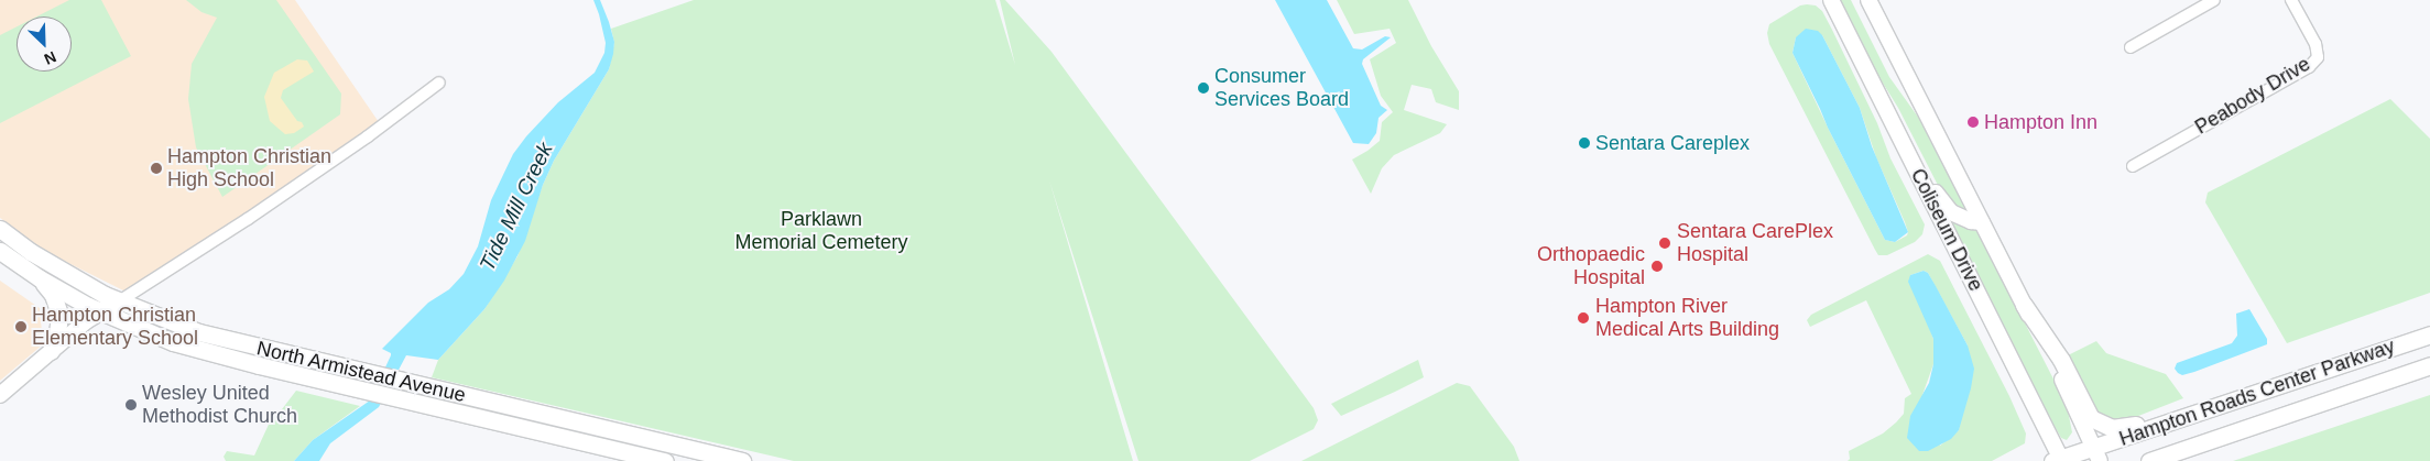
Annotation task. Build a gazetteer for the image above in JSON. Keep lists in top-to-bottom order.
{
  "streets": {
    "main road": ["North Armistead Avenue", "Hampton Roads Center Parkway"],
    "street": ["Peabody Drive", "Coliseum Drive"]
  },
  "crossings": [
    ["Coliseum Drive", "Hampton Roads Center Parkway"]
  ],
  "water": ["Tide Mill Creek"],
  "parks": ["Parklawn Memorial Cemetery"],
  "places": [
    "Consumer Services Board",
    "Hampton Inn",
    "Sentara Careplex",
    "Hampton Christian High School",
    "Sentara CarePlex Hospital",
    "Orthopaedic Hospital",
    "Hampton River Medical Arts Building",
    "Hampton Christian Elementary School",
    "Wesley United Methodist Church"
  ],
  "north": "bottom right"
}
